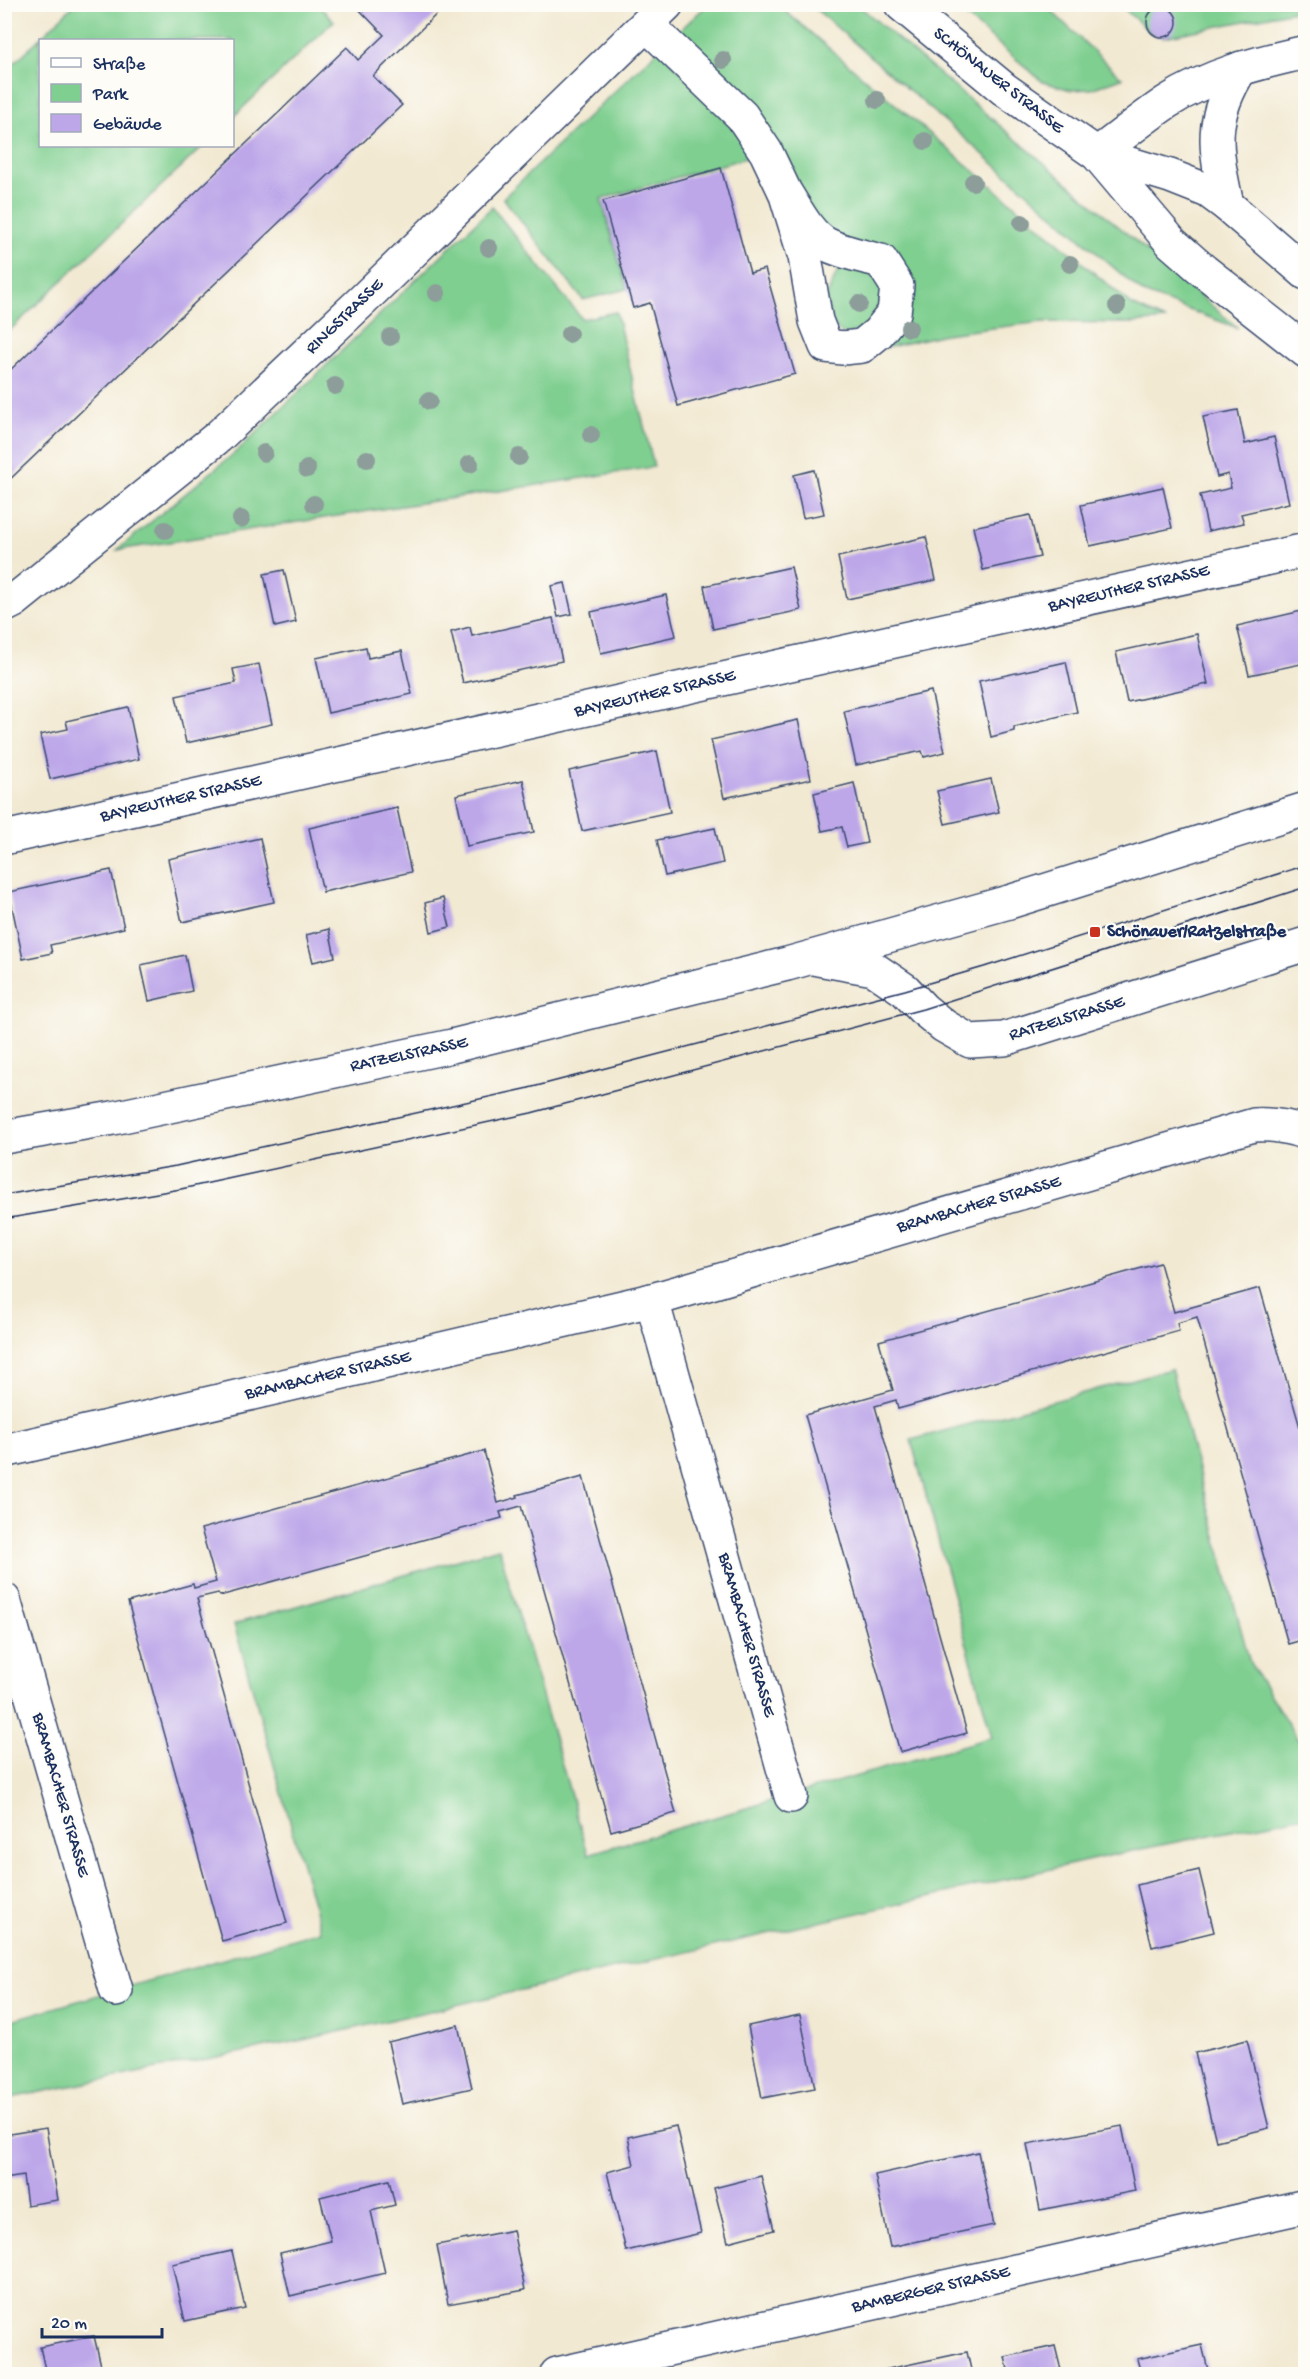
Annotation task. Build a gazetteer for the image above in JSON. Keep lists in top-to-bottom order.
{
  "streets": {
    "street": [
      "SCHÖNAUER STRASSE",
      "RINGSTRASSE",
      "BAYREUTHER STRASSE",
      "RATZELSTRASSE",
      "BRAMBACHER STRASSE",
      "BAMBERGER STRASSE"
    ]
  },
  "places": {
    "transit": ["Schönauer/Ratzelstraße"]
  },
  "legend": ["Straße", "Park", "Gebäude"],
  "scale_bar": "20 m"
}
